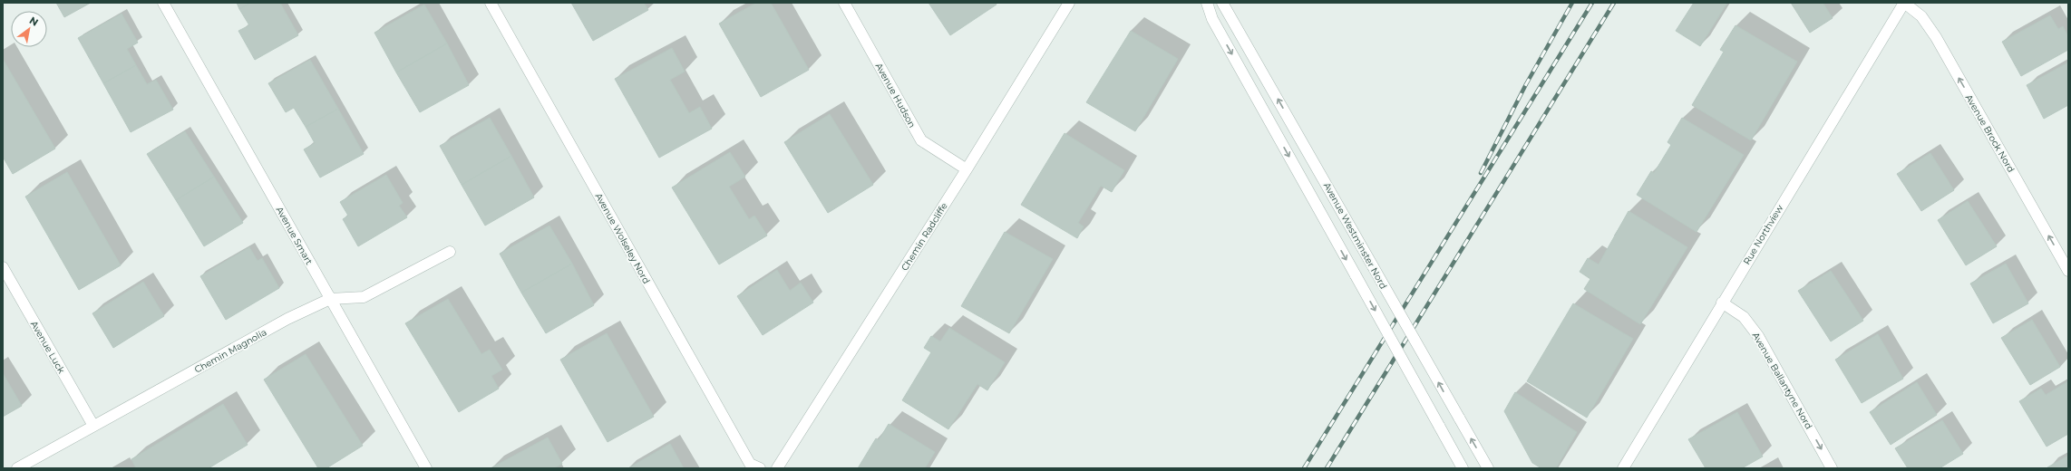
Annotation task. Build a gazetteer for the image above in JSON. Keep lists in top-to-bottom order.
{
  "streets": {
    "street": [
      "Avenue Hudson",
      "Avenue Brock Nord",
      "Rue Northview",
      "Avenue Smart",
      "Avenue Westminster Nord",
      "Chemin Radcliffe",
      "Avenue Wolseley Nord",
      "Avenue Luck",
      "Chemin Magnolia",
      "Avenue Ballantyne Nord"
    ]
  },
  "crossings": [
    ["Avenue Hudson", "Chemin Radcliffe"],
    ["Avenue Brock Nord", "Rue Northview"],
    ["Rue Northview", "Avenue Ballantyne Nord"],
    ["Avenue Smart", "Chemin Magnolia"],
    ["Avenue Luck", "Chemin Magnolia"]
  ],
  "one_way": ["Avenue Brock Nord", "Avenue Ballantyne Nord"],
  "north": "top right"
}
